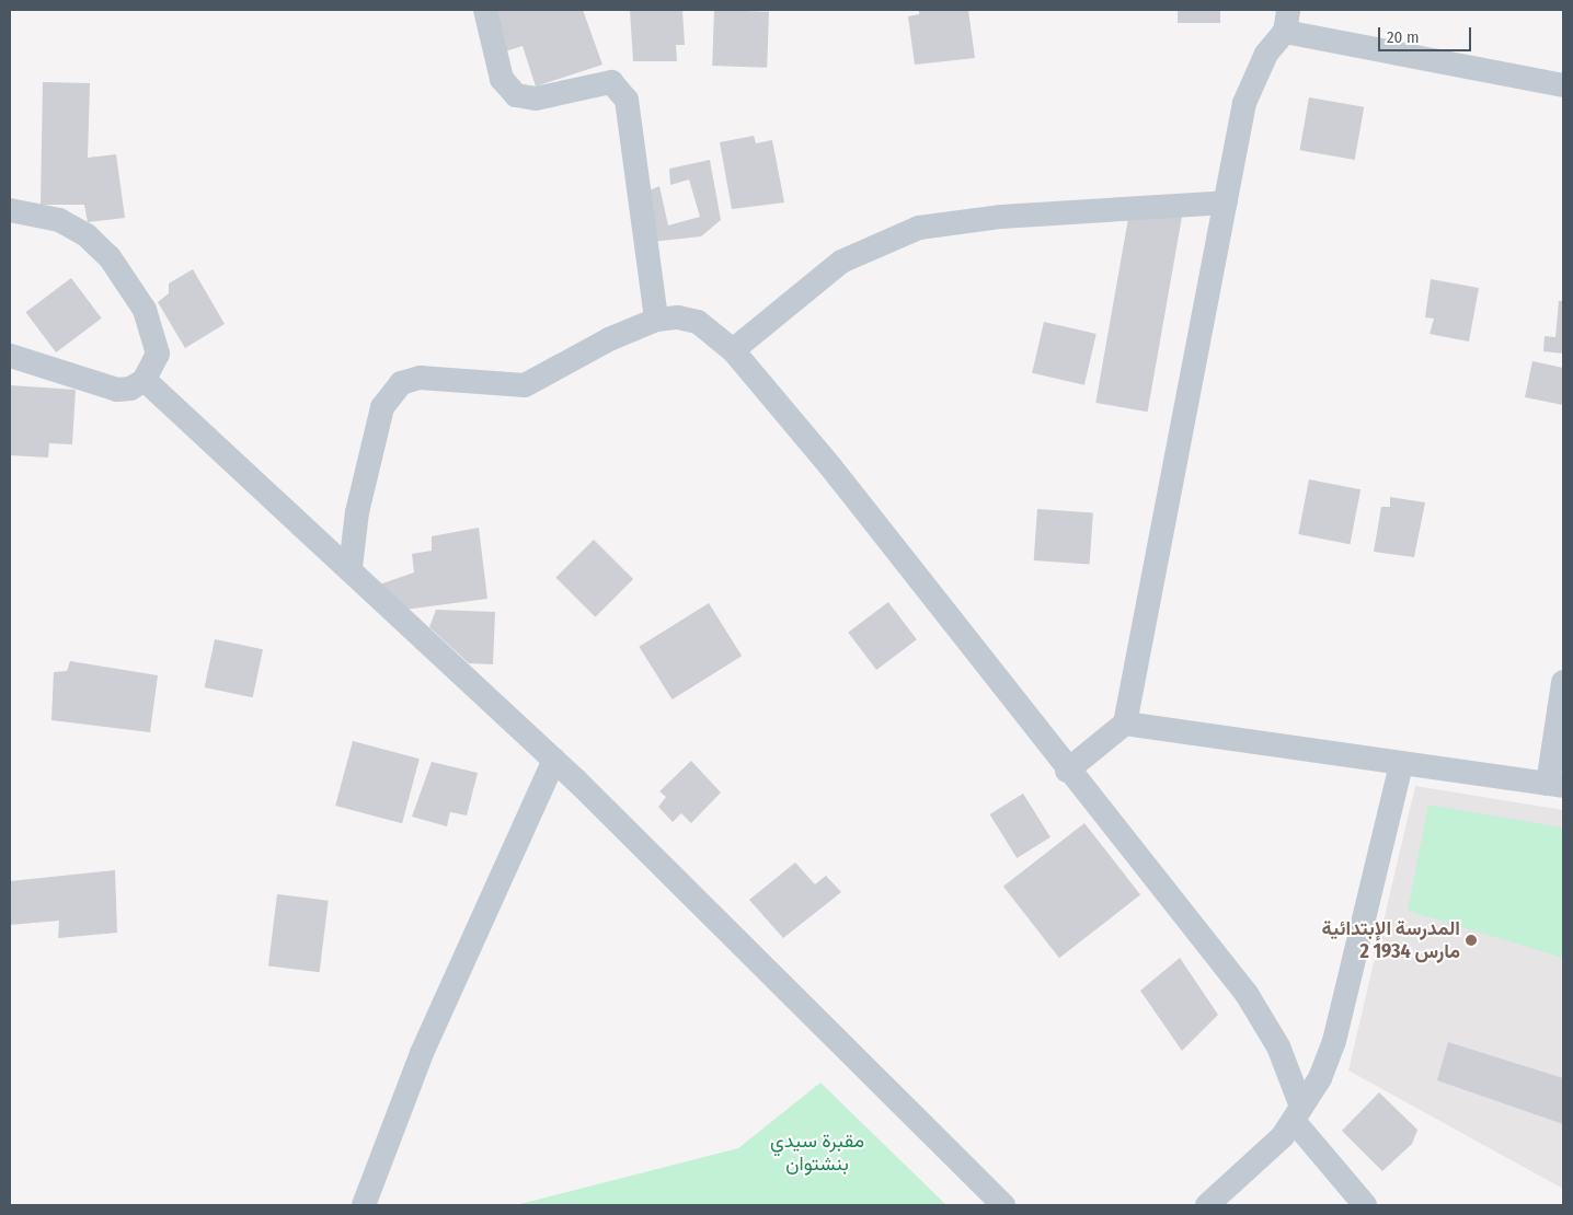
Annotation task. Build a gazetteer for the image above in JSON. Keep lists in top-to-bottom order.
{
  "parks": ["مقبرة سيدي بنشتوان"],
  "places": ["المدرسة الإبتدائية 2 مارس 1934"],
  "scale_bar": "20 m"
}
